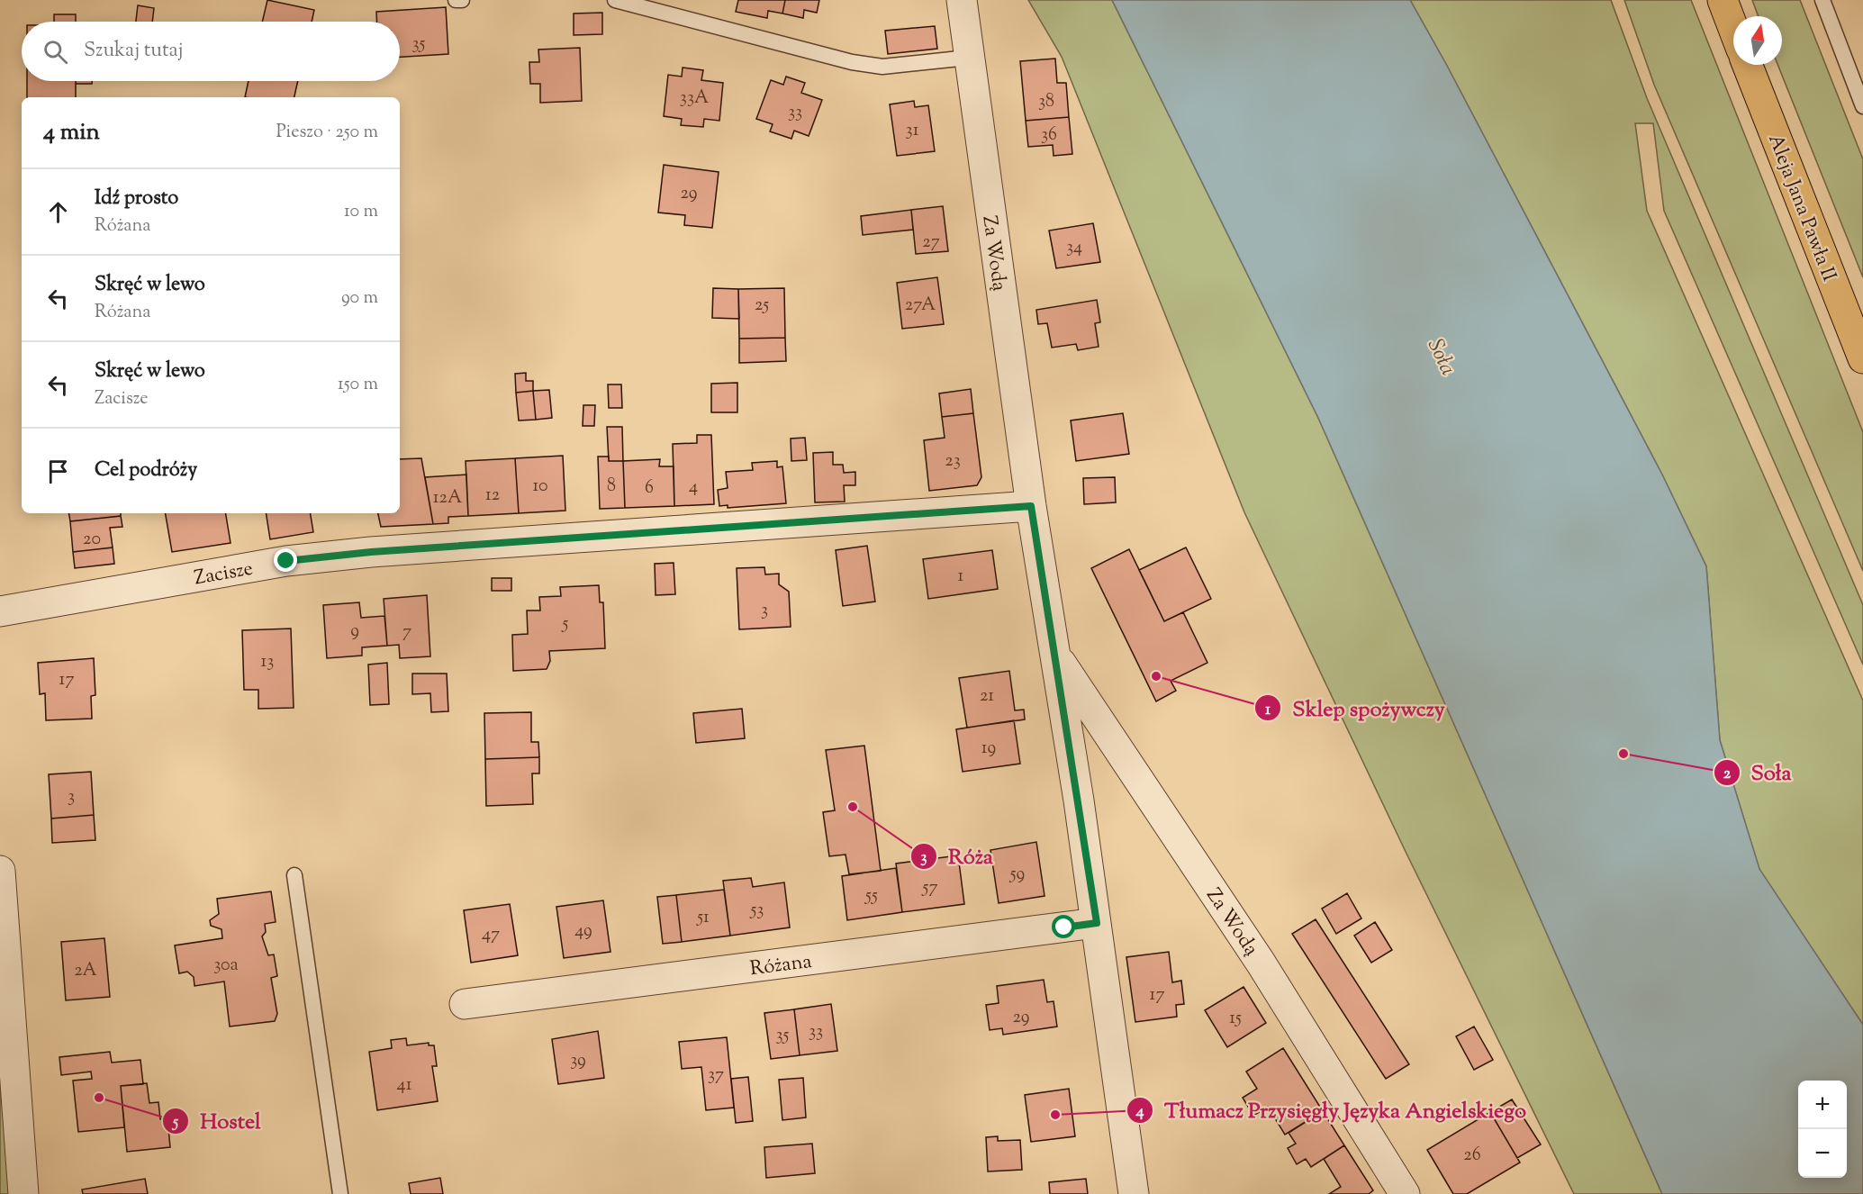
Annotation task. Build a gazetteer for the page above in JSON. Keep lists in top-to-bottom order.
{
  "streets": {
    "main road": ["Aleja Jana Pawła II"],
    "street": ["Za Wodą", "Zacisze", "Różana"]
  },
  "crossings": [
    ["Za Wodą", "Zacisze"]
  ],
  "water": ["Soła"],
  "places": [
    "Sklep spożywczy",
    "Soła",
    "Róża",
    "Hostel",
    "Tłumacz Przysięgły Języka Angielskiego"
  ],
  "house_numbers": [
    "35",
    "33A",
    "38",
    "33",
    "31",
    "36",
    "29",
    "27",
    "34",
    "25",
    "27A",
    "23",
    "10",
    "8",
    "4",
    "6",
    "12",
    "12A",
    "20",
    "1",
    "3",
    "5",
    "9",
    "7",
    "13",
    "17",
    "21",
    "19",
    "3",
    "59",
    "57",
    "55",
    "53",
    "51",
    "49",
    "47",
    "30a",
    "2A",
    "17",
    "29",
    "15",
    "33",
    "35",
    "39",
    "37",
    "41",
    "26"
  ],
  "north": "top",
  "page": {
    "search": "Szukaj tutaj",
    "heading": ["4 min", "Pieszo · 250 m"],
    "list": [
      ["Idź prosto", "Różana", "10 m"],
      ["Skręć w lewo", "Różana", "90 m"],
      ["Skręć w lewo", "Zacisze", "150 m"],
      "Cel podróży"
    ],
    "map_buttons": ["+", "−"]
  }
}
